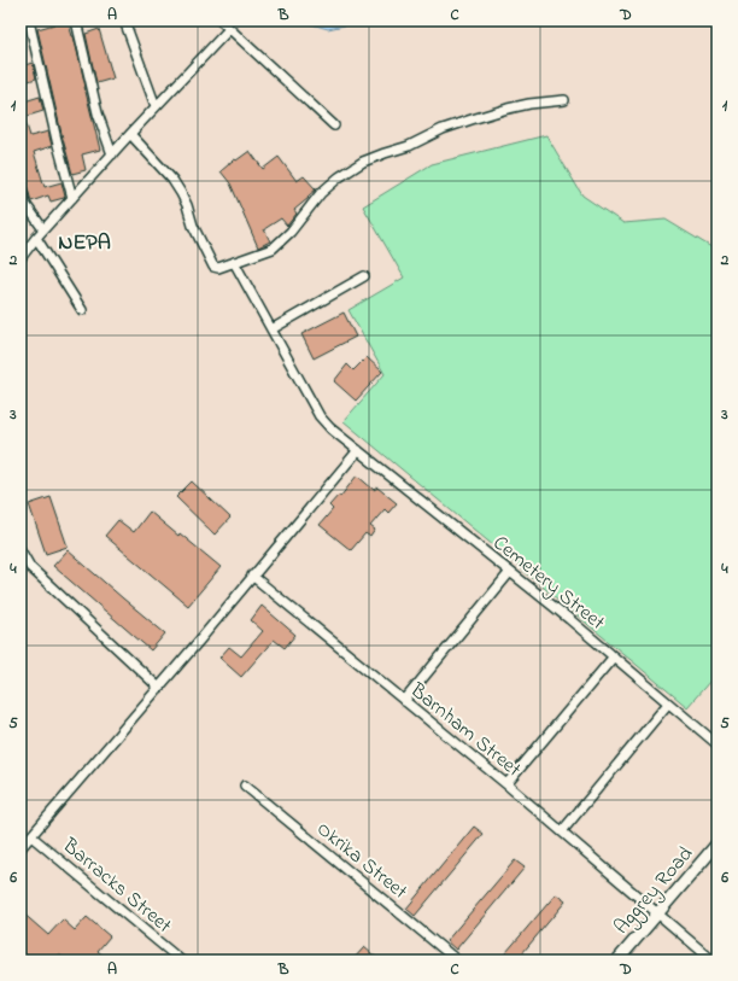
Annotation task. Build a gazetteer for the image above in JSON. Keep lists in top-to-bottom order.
{
  "streets": {
    "street": [
      "Cemetery Street",
      "Barnham Street",
      "Okrika Street",
      "Barracks Street",
      "Aggrey Road"
    ]
  },
  "crossings": [
    ["Barnham Street", "Aggrey Road"]
  ],
  "districts": ["NEPA"],
  "grid": {
    "columns": [
      "A",
      "B",
      "C",
      "D"
    ],
    "rows": [
      "1",
      "2",
      "3",
      "4",
      "5",
      "6"
    ]
  }
}
